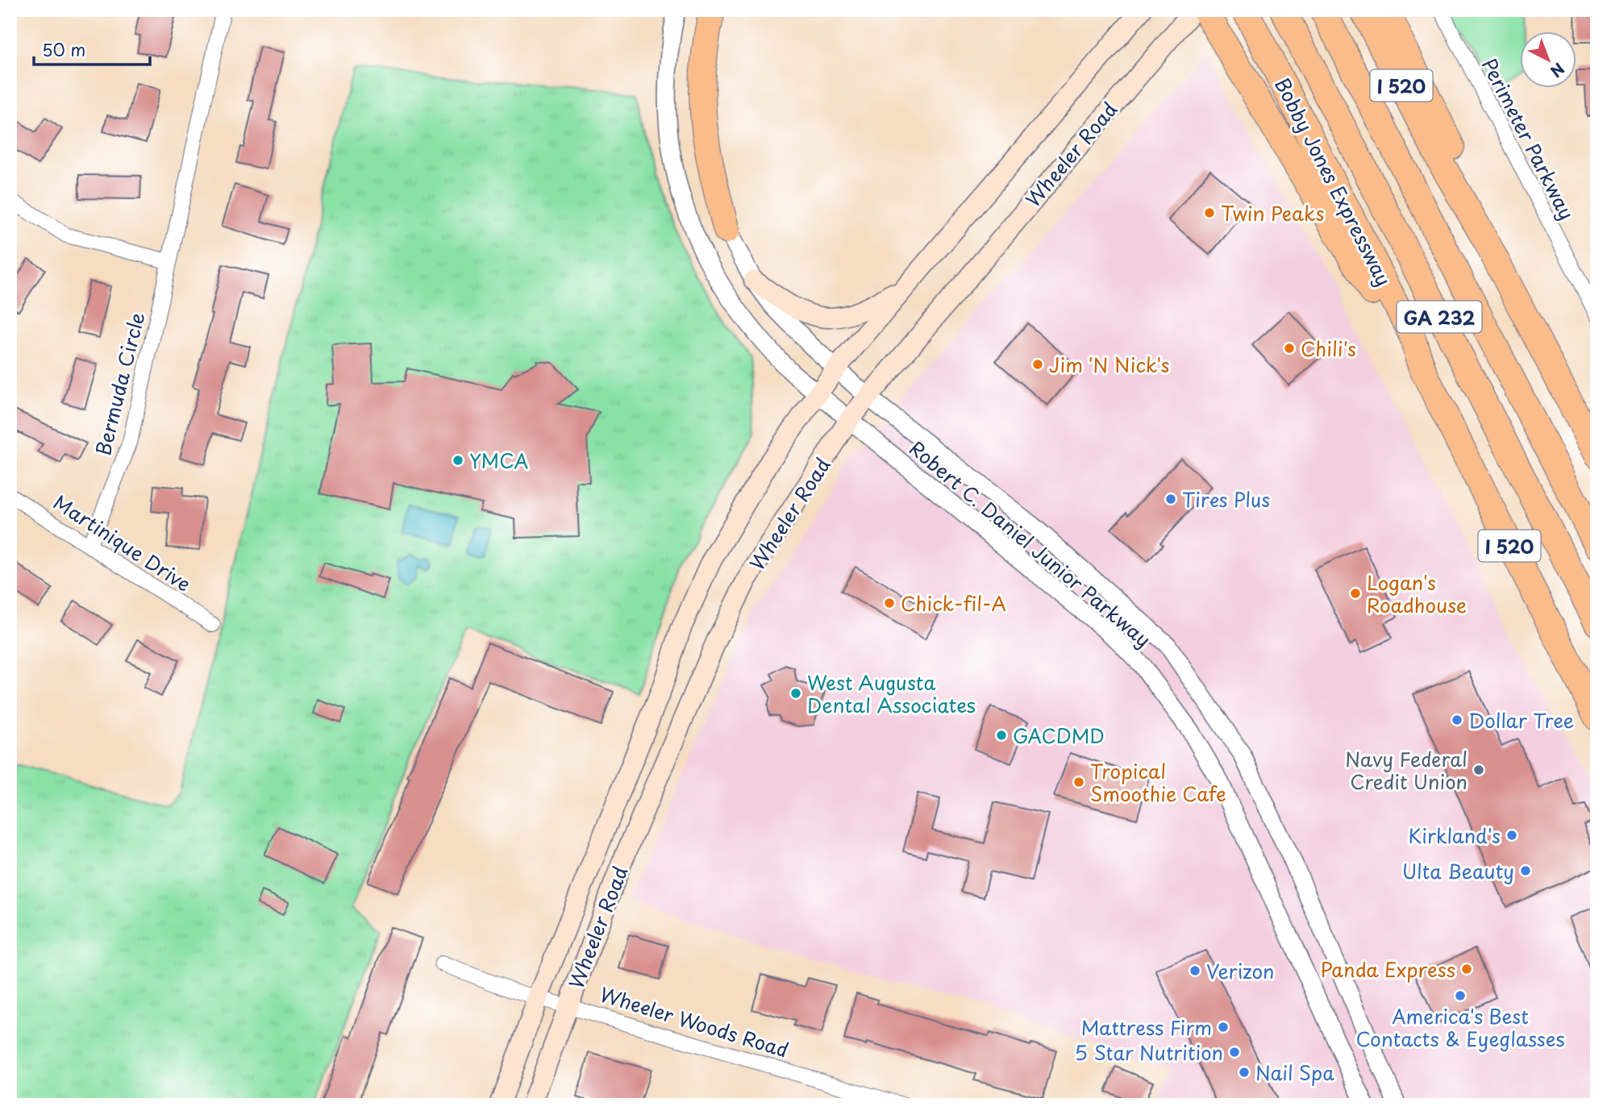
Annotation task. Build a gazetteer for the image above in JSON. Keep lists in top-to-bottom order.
{
  "streets": {
    "highway": ["I 520", "Bobby Jones Expressway", "GA 232"],
    "main road": ["Wheeler Road"],
    "street": [
      "Perimeter Parkway",
      "Bermuda Circle",
      "Martinique Drive",
      "Robert C. Daniel Junior Parkway",
      "Wheeler Woods Road"
    ]
  },
  "crossings": [
    ["Wheeler Road", "Robert C. Daniel Junior Parkway"],
    ["Wheeler Road", "Wheeler Woods Road"],
    ["Bermuda Circle", "Martinique Drive"]
  ],
  "places": [
    "Twin Peaks",
    "Chili's",
    "Jim 'N Nick's",
    "YMCA",
    "Tires Plus",
    "Logan's Roadhouse",
    "Chick-fil-A",
    "West Augusta Dental Associates",
    "Dollar Tree",
    "GACDMD",
    "Navy Federal Credit Union",
    "Tropical Smoothie Cafe",
    "Kirkland's",
    "Ulta Beauty",
    "Panda Express",
    "Verizon",
    "America's Best Contacts & Eyeglasses",
    "Mattress Firm",
    "5 Star Nutrition",
    "Nail Spa"
  ],
  "scale_bar": "50 m",
  "north": "bottom right"
}
